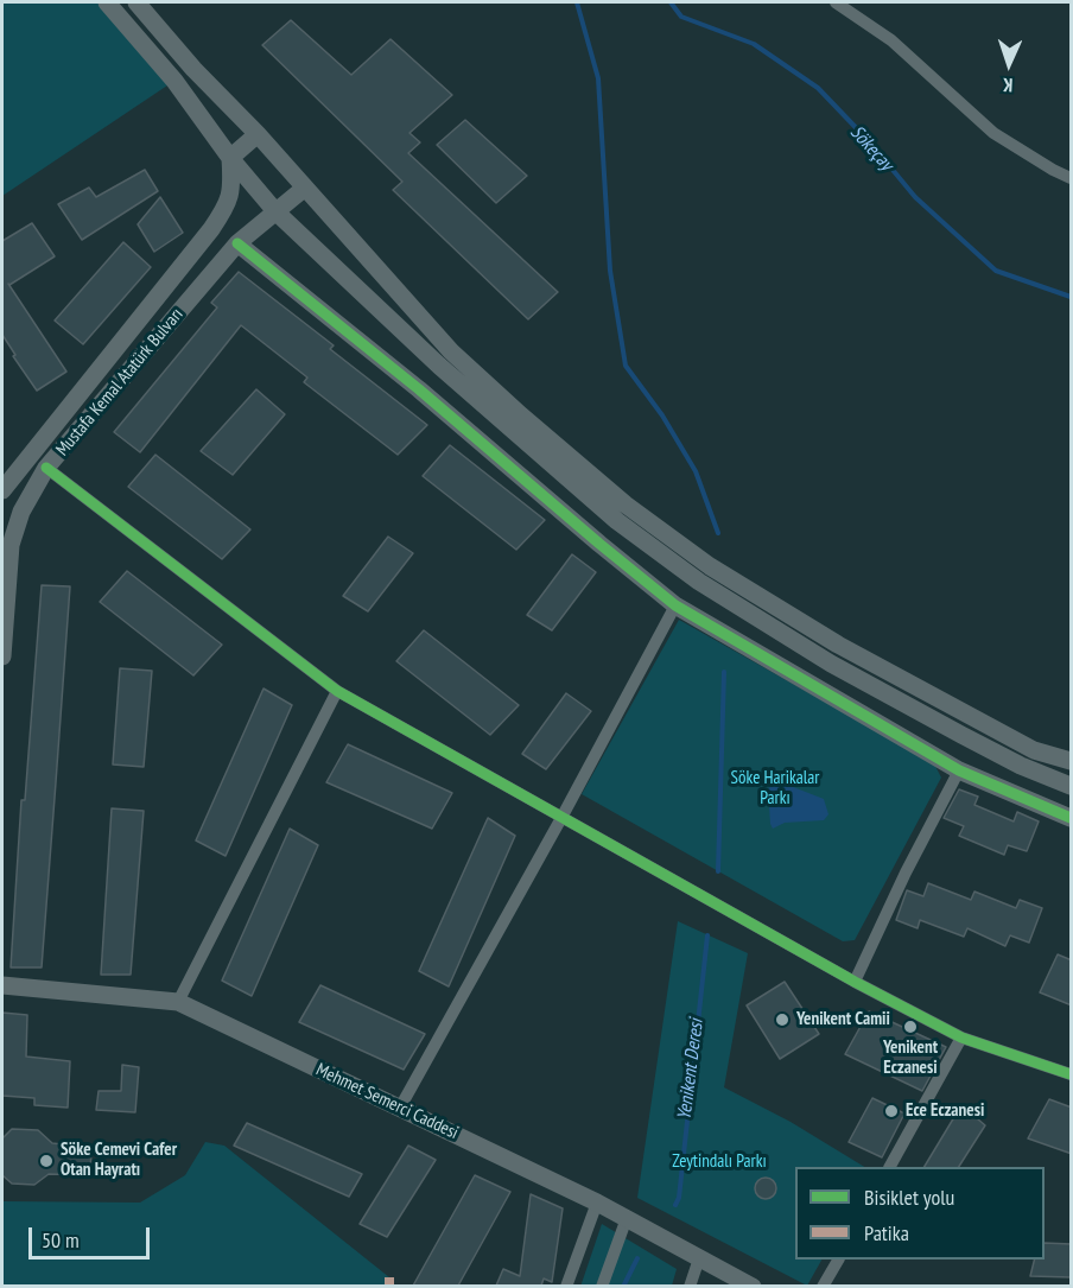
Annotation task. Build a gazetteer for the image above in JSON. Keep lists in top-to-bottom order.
{
  "streets": {
    "street": ["Mustafa Kemal Atatürk Bulvarı", "Mehmet Semerci Caddesi"]
  },
  "water": ["Sökeçay", "Yenikent Deresi"],
  "parks": ["Söke Harikalar Parkı", "Zeytindalı Parkı"],
  "places": [
    "Yenikent Camii",
    "Yenikent Eczanesi",
    "Ece Eczanesi",
    "Söke Cemevi Cafer Otan Hayratı"
  ],
  "legend": ["Bisiklet yolu", "Patika"],
  "scale_bar": "50 m",
  "north": "bottom"
}
